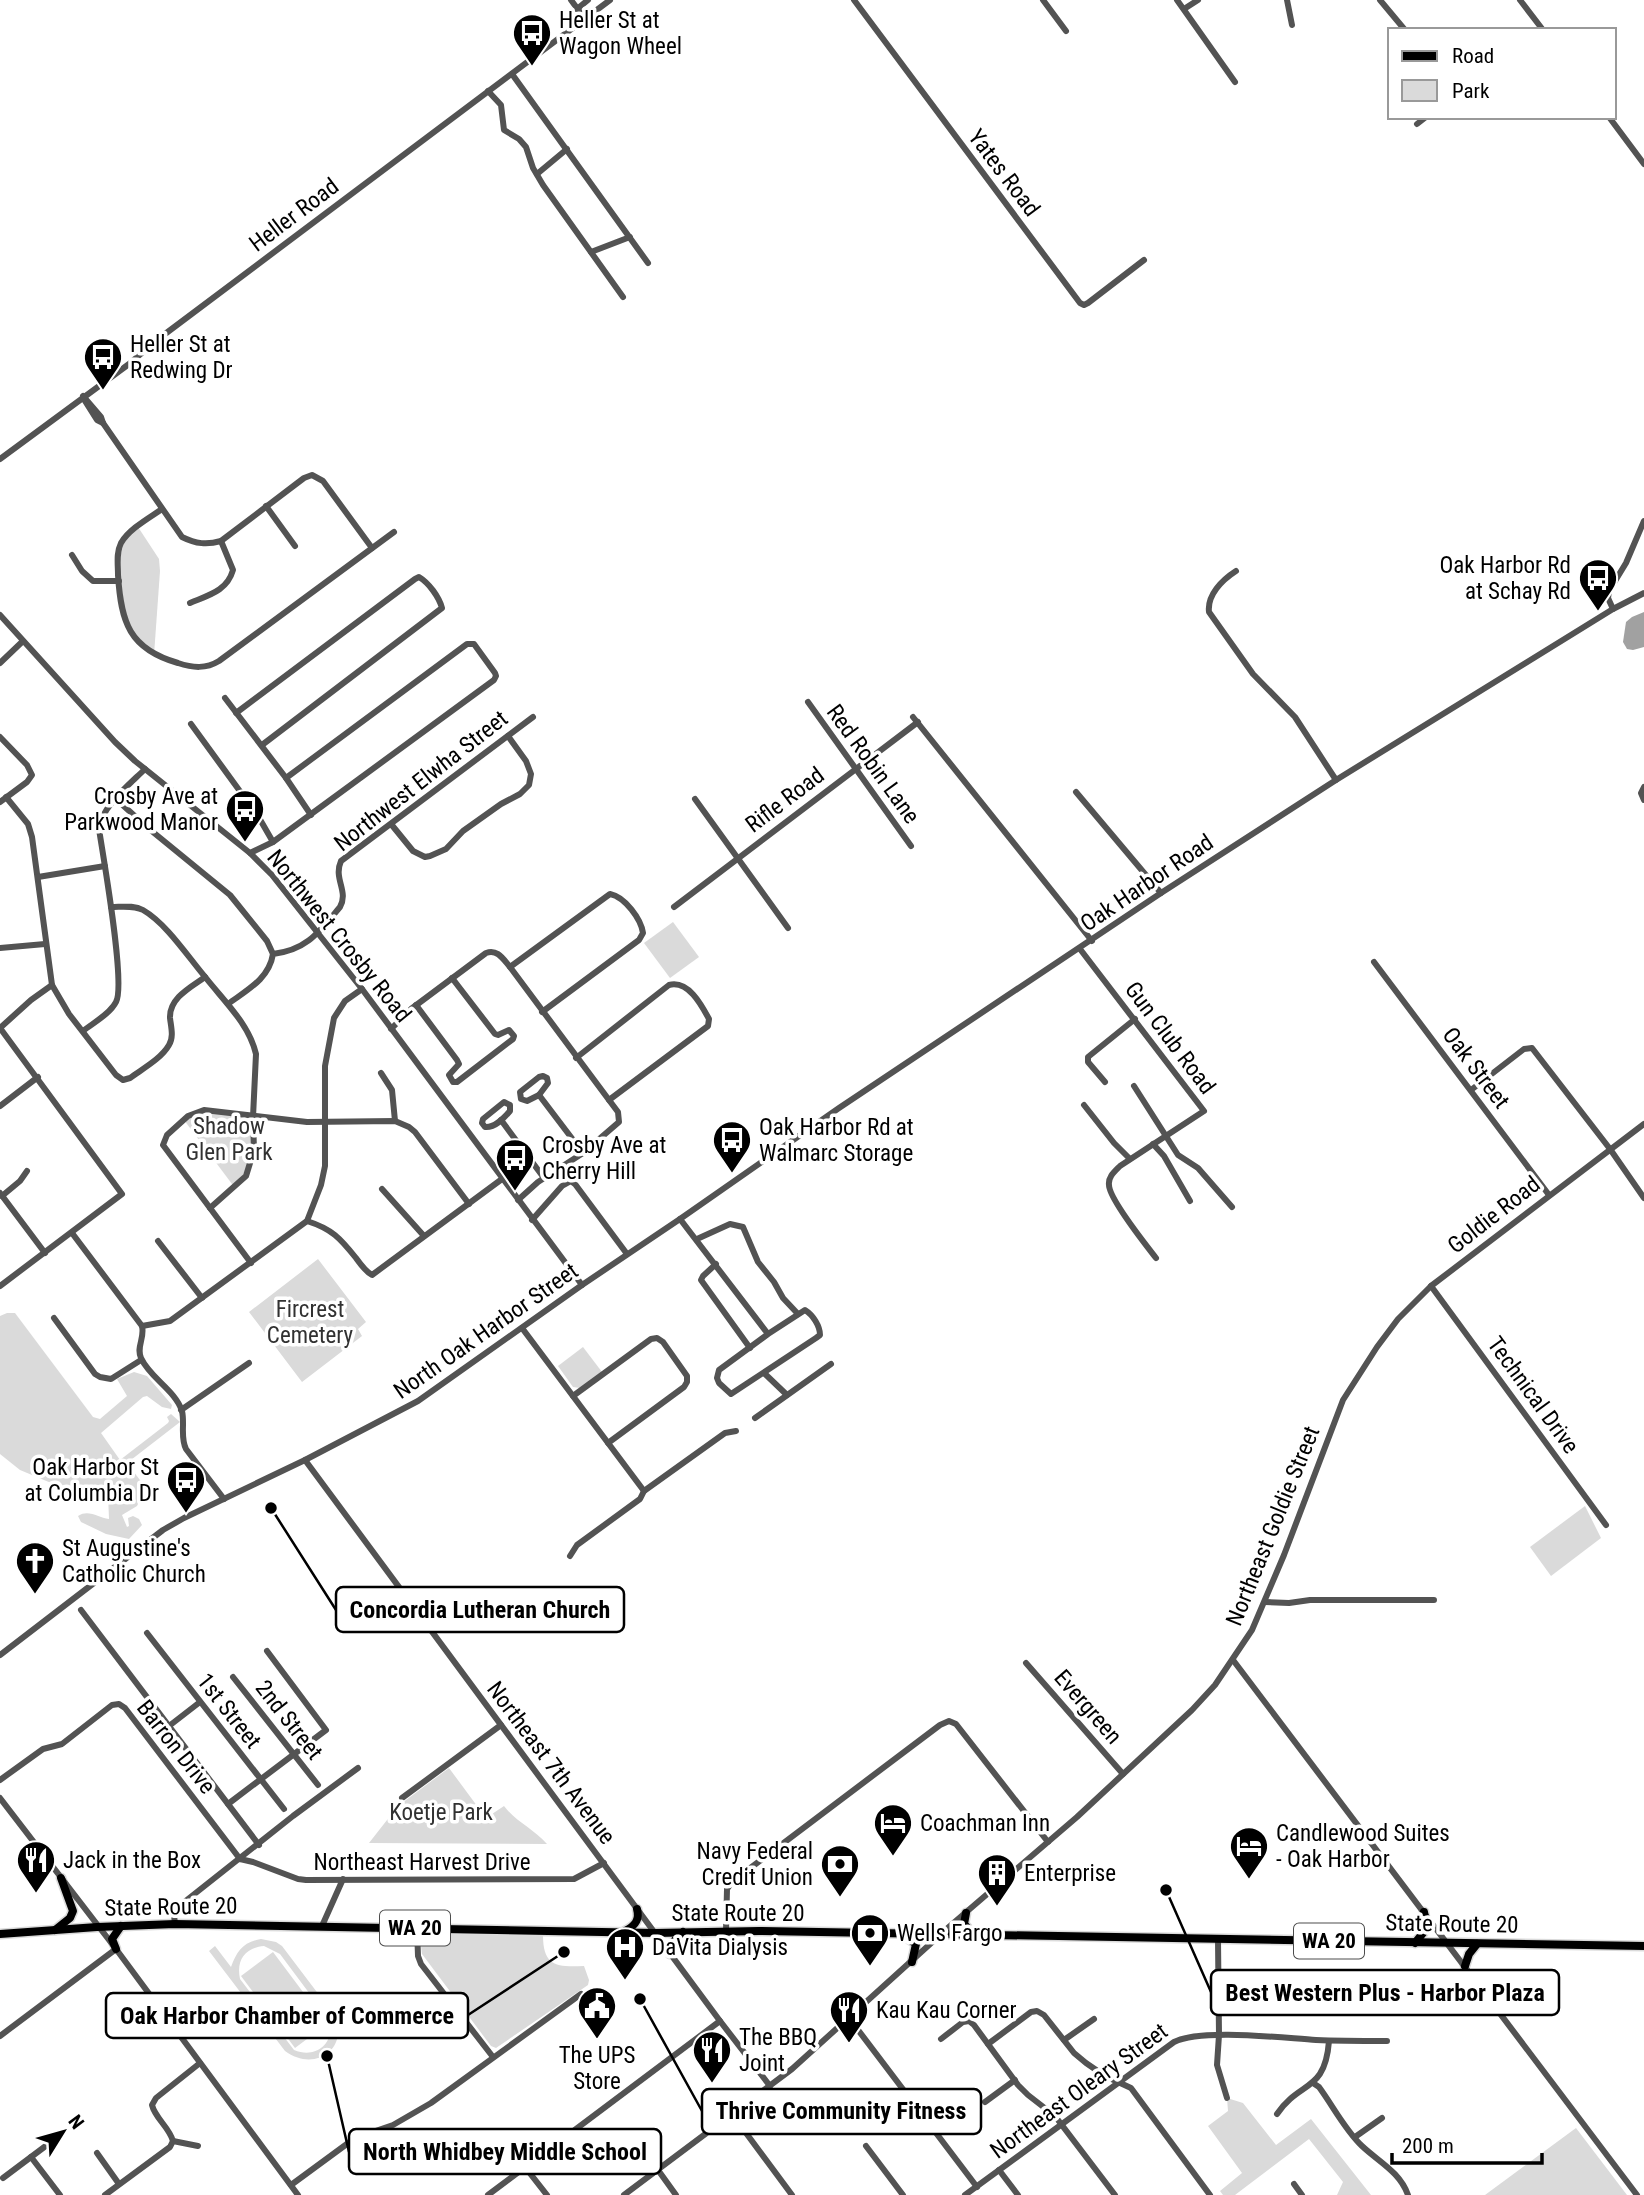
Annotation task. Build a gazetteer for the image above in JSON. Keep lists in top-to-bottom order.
{
  "streets": {
    "main road": ["State Route 20", "WA 20"],
    "street": [
      "Yates Road",
      "Heller Road",
      "Red Robin Lane",
      "Northwest Elwha Street",
      "Rifle Road",
      "Oak Harbor Road",
      "Northwest Crosby Road",
      "Gun Club Road",
      "Oak Street",
      "Goldie Road",
      "North Oak Harbor Street",
      "Technical Drive",
      "Northeast Goldie Street",
      "Evergreen",
      "1st Street",
      "2nd Street",
      "Barron Drive",
      "Northeast 7th Avenue",
      "Northeast Harvest Drive",
      "Northeast Oleary Street"
    ]
  },
  "crossings": [
    ["Red Robin Lane", "Rifle Road"],
    ["Northwest Elwha Street", "Northwest Crosby Road"],
    ["Rifle Road", "Oak Harbor Road"],
    ["Oak Harbor Road", "Gun Club Road"],
    ["Oak Harbor Road", "North Oak Harbor Street"],
    ["Northwest Crosby Road", "North Oak Harbor Street"],
    ["Oak Street", "Goldie Road"],
    ["Goldie Road", "Technical Drive"],
    ["Goldie Road", "Northeast Goldie Street"],
    ["North Oak Harbor Street", "Northeast 7th Avenue"],
    ["Northeast Goldie Street", "Evergreen"],
    ["Northeast Goldie Street", "Northeast 7th Avenue"],
    ["Northeast Goldie Street", "State Route 20"],
    ["Barron Drive", "Northeast Harvest Drive"],
    ["Northeast 7th Avenue", "Northeast Harvest Drive"],
    ["Northeast 7th Avenue", "State Route 20"]
  ],
  "parks": ["Shadow Glen Park", "Fircrest Cemetery", "Koetje Park"],
  "places": {
    "bus stop": [
      "Heller St at Wagon Wheel",
      "Heller St at Redwing Dr",
      "Oak Harbor Rd at Schay Rd",
      "Crosby Ave at Parkwood Manor",
      "Oak Harbor Rd at Walmarc Storage",
      "Crosby Ave at Cherry Hill",
      "Oak Harbor St at Columbia Dr"
    ],
    "other": [
      "Concordia Lutheran Church",
      "Best Western Plus - Harbor Plaza",
      "Oak Harbor Chamber of Commerce",
      "Thrive Community Fitness",
      "North Whidbey Middle School"
    ],
    "church": ["St Augustine's Catholic Church"],
    "hotel": ["Coachman Inn", "Candlewood Suites - Oak Harbor"],
    "restaurant": ["Jack in the Box", "Kau Kau Corner", "The BBQ Joint"],
    "bank": ["Navy Federal Credit Union", "Wells Fargo"],
    "building": ["Enterprise"],
    "hospital": ["DaVita Dialysis"],
    "public building": ["The UPS Store"]
  },
  "legend": ["Road", "Park"],
  "scale_bar": "200 m",
  "north": "top right"
}
